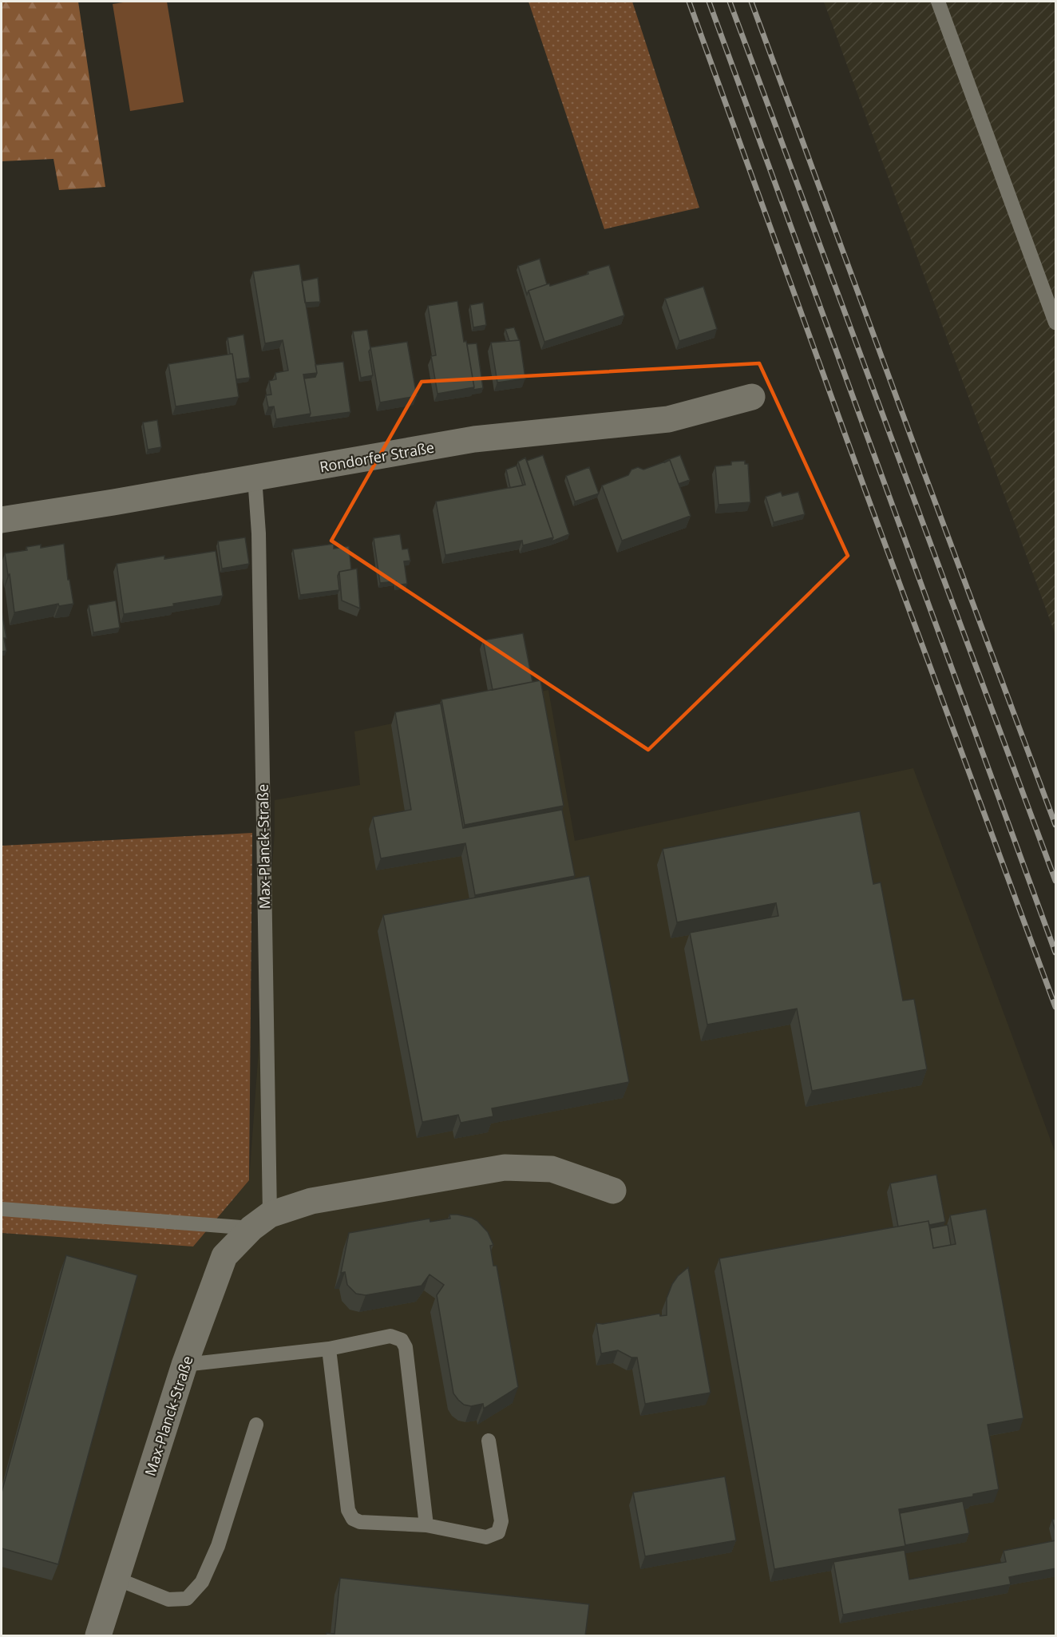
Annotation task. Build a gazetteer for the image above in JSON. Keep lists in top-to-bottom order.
{
  "streets": {
    "street": ["Rondorfer Straße", "Max-Planck-Straße"]
  },
  "crossings": [
    ["Rondorfer Straße", "Max-Planck-Straße"]
  ]
}
